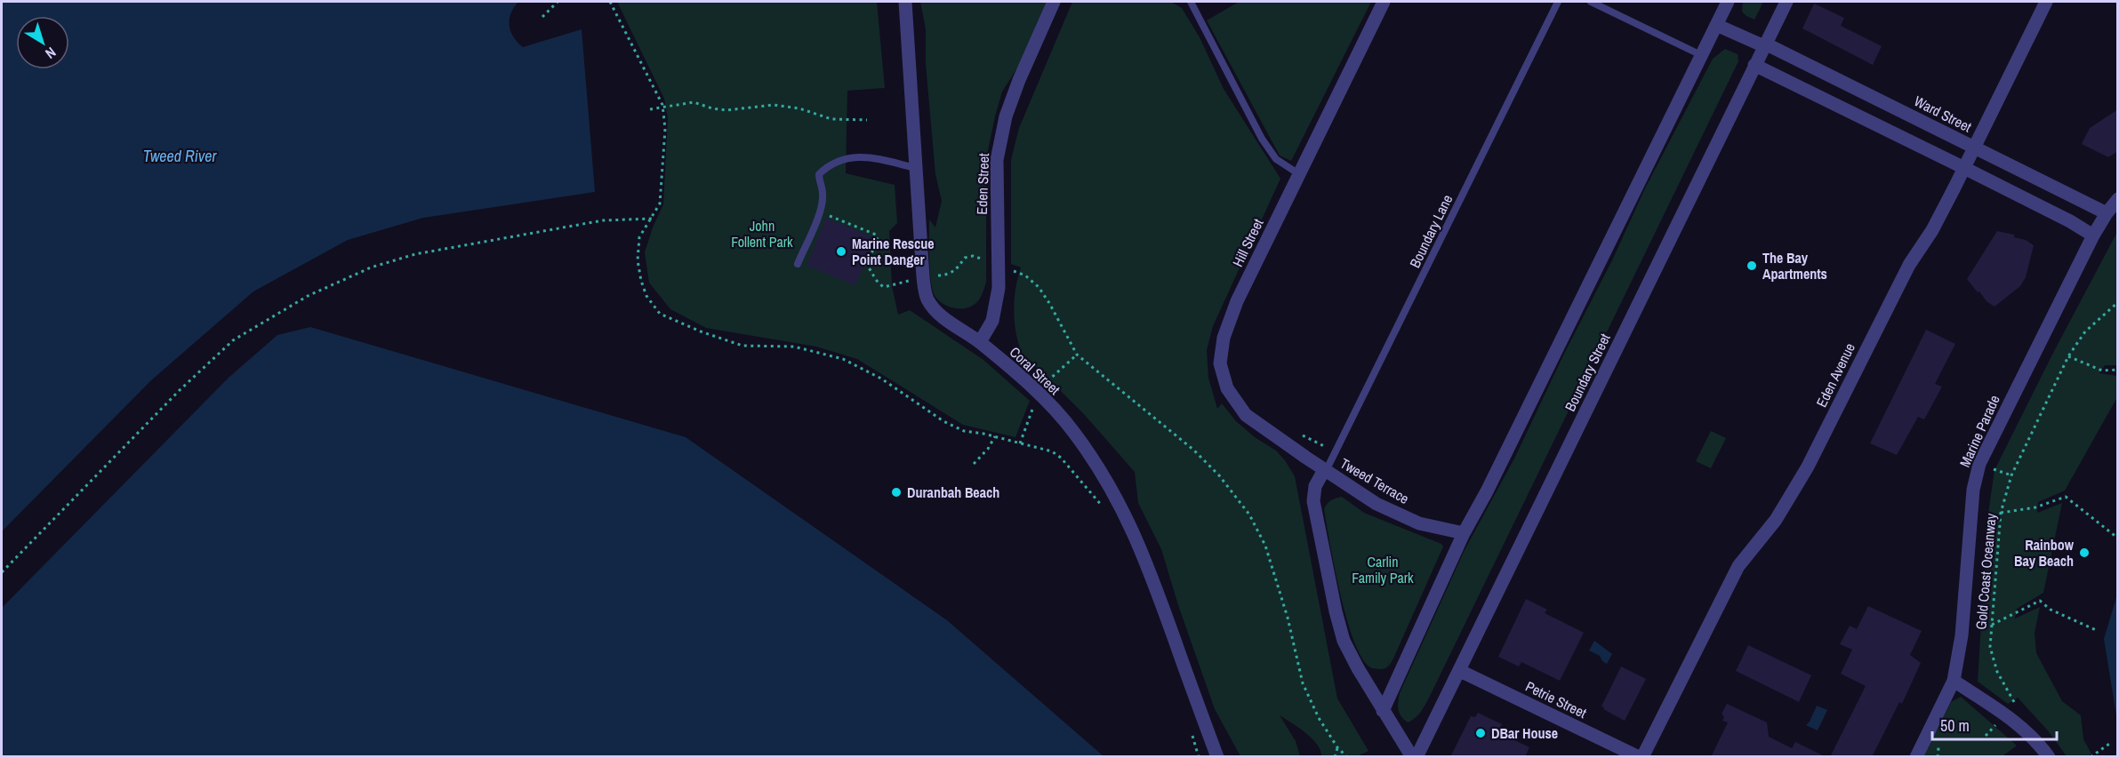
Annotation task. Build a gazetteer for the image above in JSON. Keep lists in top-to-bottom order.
{
  "streets": {
    "street": [
      "Ward Street",
      "Eden Street",
      "Hill Street",
      "Coral Street",
      "Boundary Street",
      "Eden Avenue",
      "Marine Parade",
      "Tweed Terrace",
      "Petrie Street"
    ],
    "lane": ["Boundary Lane"],
    "path": ["Gold Coast Oceanway"]
  },
  "crossings": [
    ["Ward Street", "Boundary Street"],
    ["Ward Street", "Eden Avenue"],
    ["Ward Street", "Marine Parade"],
    ["Eden Street", "Coral Street"],
    ["Boundary Lane", "Hill Street"],
    ["Boundary Lane", "Tweed Terrace"],
    ["Hill Street", "Tweed Terrace"],
    ["Boundary Street", "Petrie Street"],
    ["Eden Avenue", "Petrie Street"]
  ],
  "water": ["Tweed River"],
  "parks": ["John Follent Park", "Carlin Family Park"],
  "places": [
    "Marine Rescue Point Danger",
    "The Bay Apartments",
    "Duranbah Beach",
    "Rainbow Bay Beach",
    "DBar House"
  ],
  "scale_bar": "50 m",
  "north": "bottom right"
}
